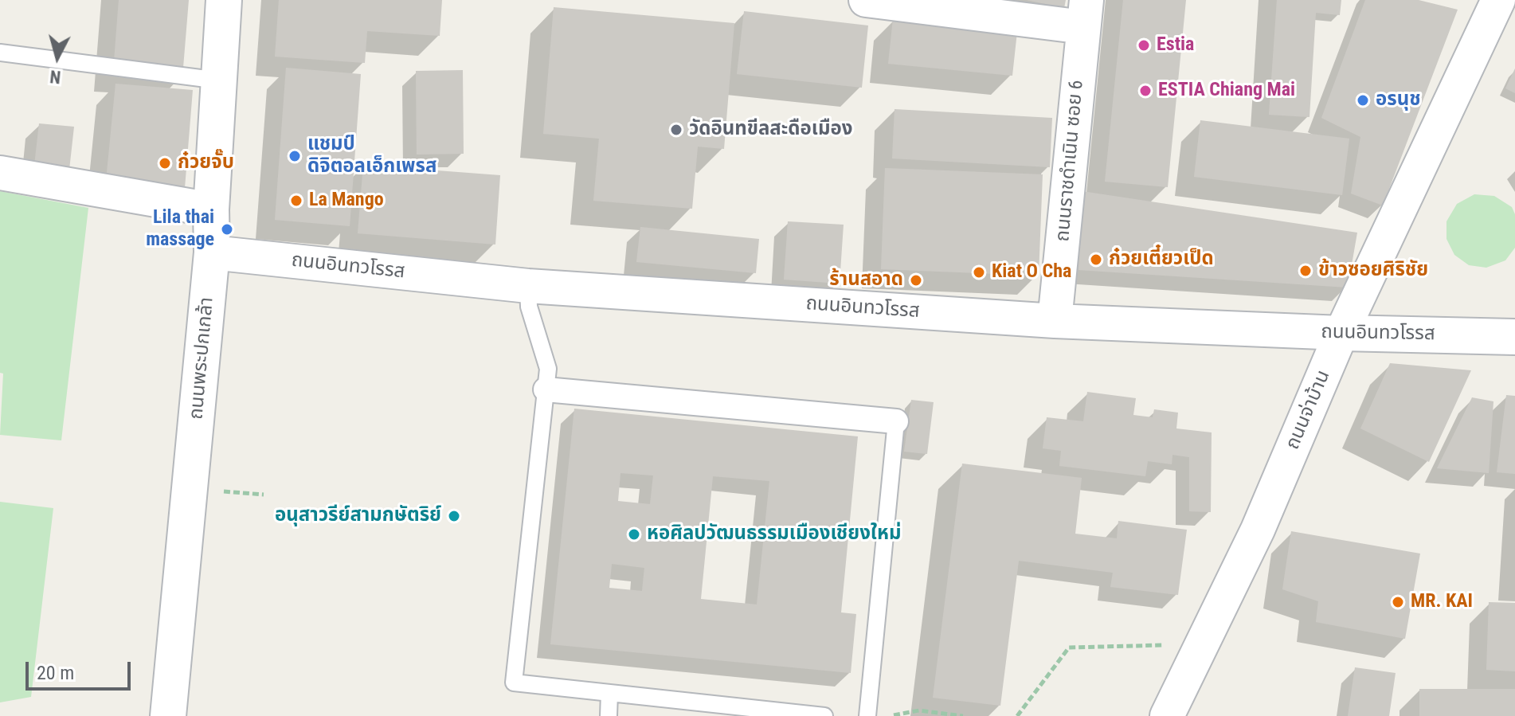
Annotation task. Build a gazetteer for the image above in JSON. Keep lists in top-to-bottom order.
{
  "streets": {
    "street": [
      "ถนนราชดำเนิน ซอย 6",
      "ถนนอินทวโรรส",
      "ถนนพระปกเกล้า",
      "ถนนจ่าบ้าน"
    ]
  },
  "crossings": [
    ["ถนนราชดำเนิน ซอย 6", "ถนนอินทวโรรส"],
    ["ถนนอินทวโรรส", "ถนนพระปกเกล้า"],
    ["ถนนอินทวโรรส", "ถนนจ่าบ้าน"]
  ],
  "places": [
    "Estia",
    "ESTIA Chiang Mai",
    "อรนุช",
    "วัดอินทขีลสะดือเมือง",
    "แชมป์ ดิจิตอลเอ็กเพรส",
    "ก๋วยจั๊บ",
    "La Mango",
    "Lila thai massage",
    "ก๋วยเตี๋ยวเป็ด",
    "ข้าวซอยศิริชัย",
    "Kiat O Cha",
    "ร้านสอาด",
    "อนุสาวรีย์สามกษัตริย์",
    "หอศิลปวัฒนธรรมเมืองเชียงใหม่",
    "MR. KAI"
  ],
  "scale_bar": "20 m",
  "north": "bottom"
}
